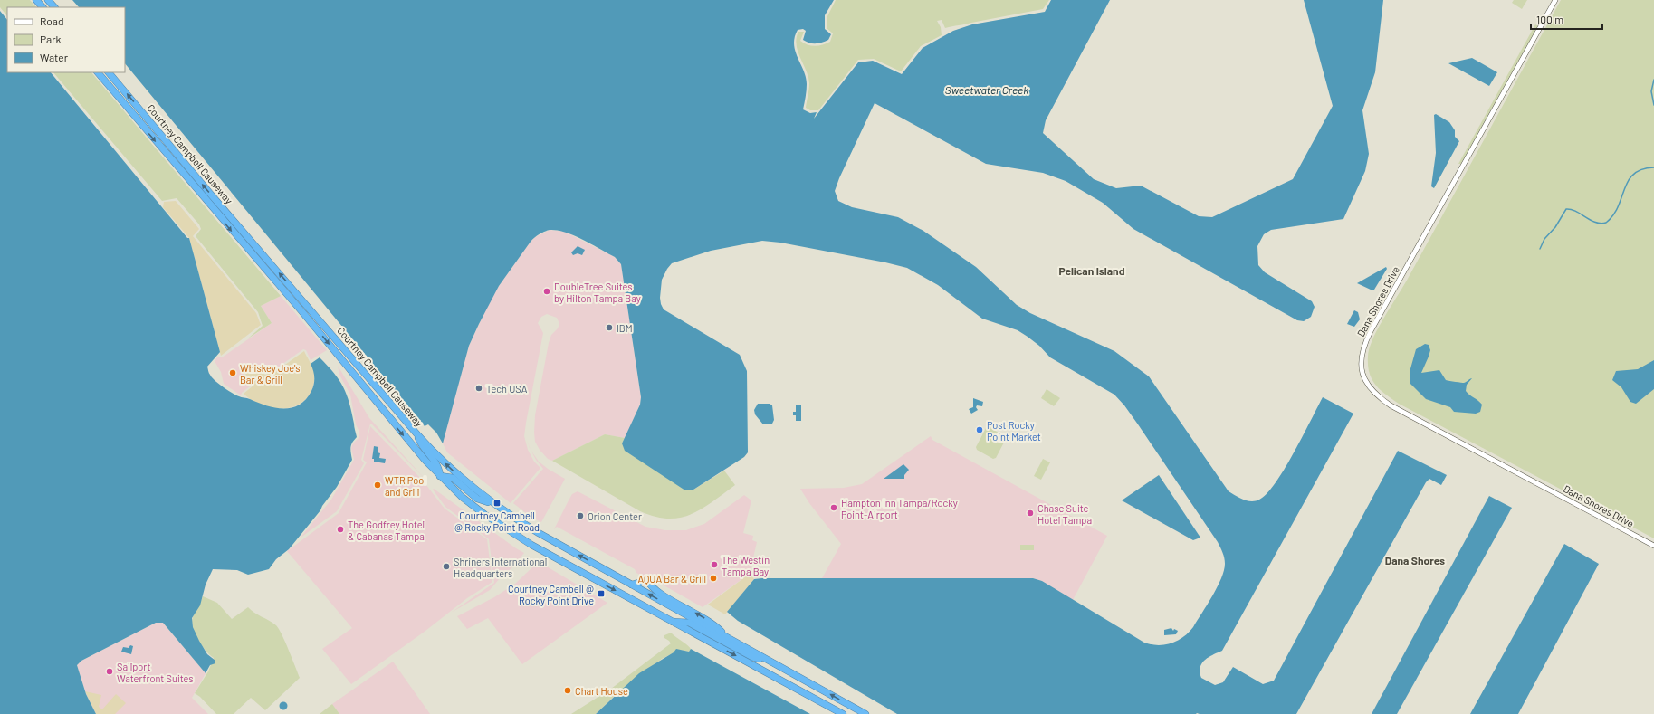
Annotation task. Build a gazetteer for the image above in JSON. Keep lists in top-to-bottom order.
{
  "streets": {
    "highway": ["Courtney Campbell Causeway"],
    "street": ["Dana Shores Drive"]
  },
  "districts": ["Pelican Island", "Dana Shores"],
  "water": ["Sweetwater Creek"],
  "places": {
    "other": [
      "DoubleTree Suites by Hilton Tampa Bay",
      "IBM",
      "Whiskey Joe's Bar & Grill",
      "Tech USA",
      "Post Rocky Point Market",
      "WTR Pool and Grill",
      "Hampton Inn Tampa/Rocky Point-Airport",
      "Chase Suite Hotel Tampa",
      "Orion Center",
      "The Godfrey Hotel & Cabanas Tampa",
      "The Westin Tampa Bay",
      "Shriners International Headquarters",
      "AQUA Bar & Grill",
      "Sailport Waterfront Suites",
      "Chart House"
    ],
    "transit": ["Courtney Cambell @ Rocky Point Road", "Courtney Cambell @ Rocky Point Drive"]
  },
  "legend": ["Road", "Park", "Water"],
  "scale_bar": "100 m"
}
